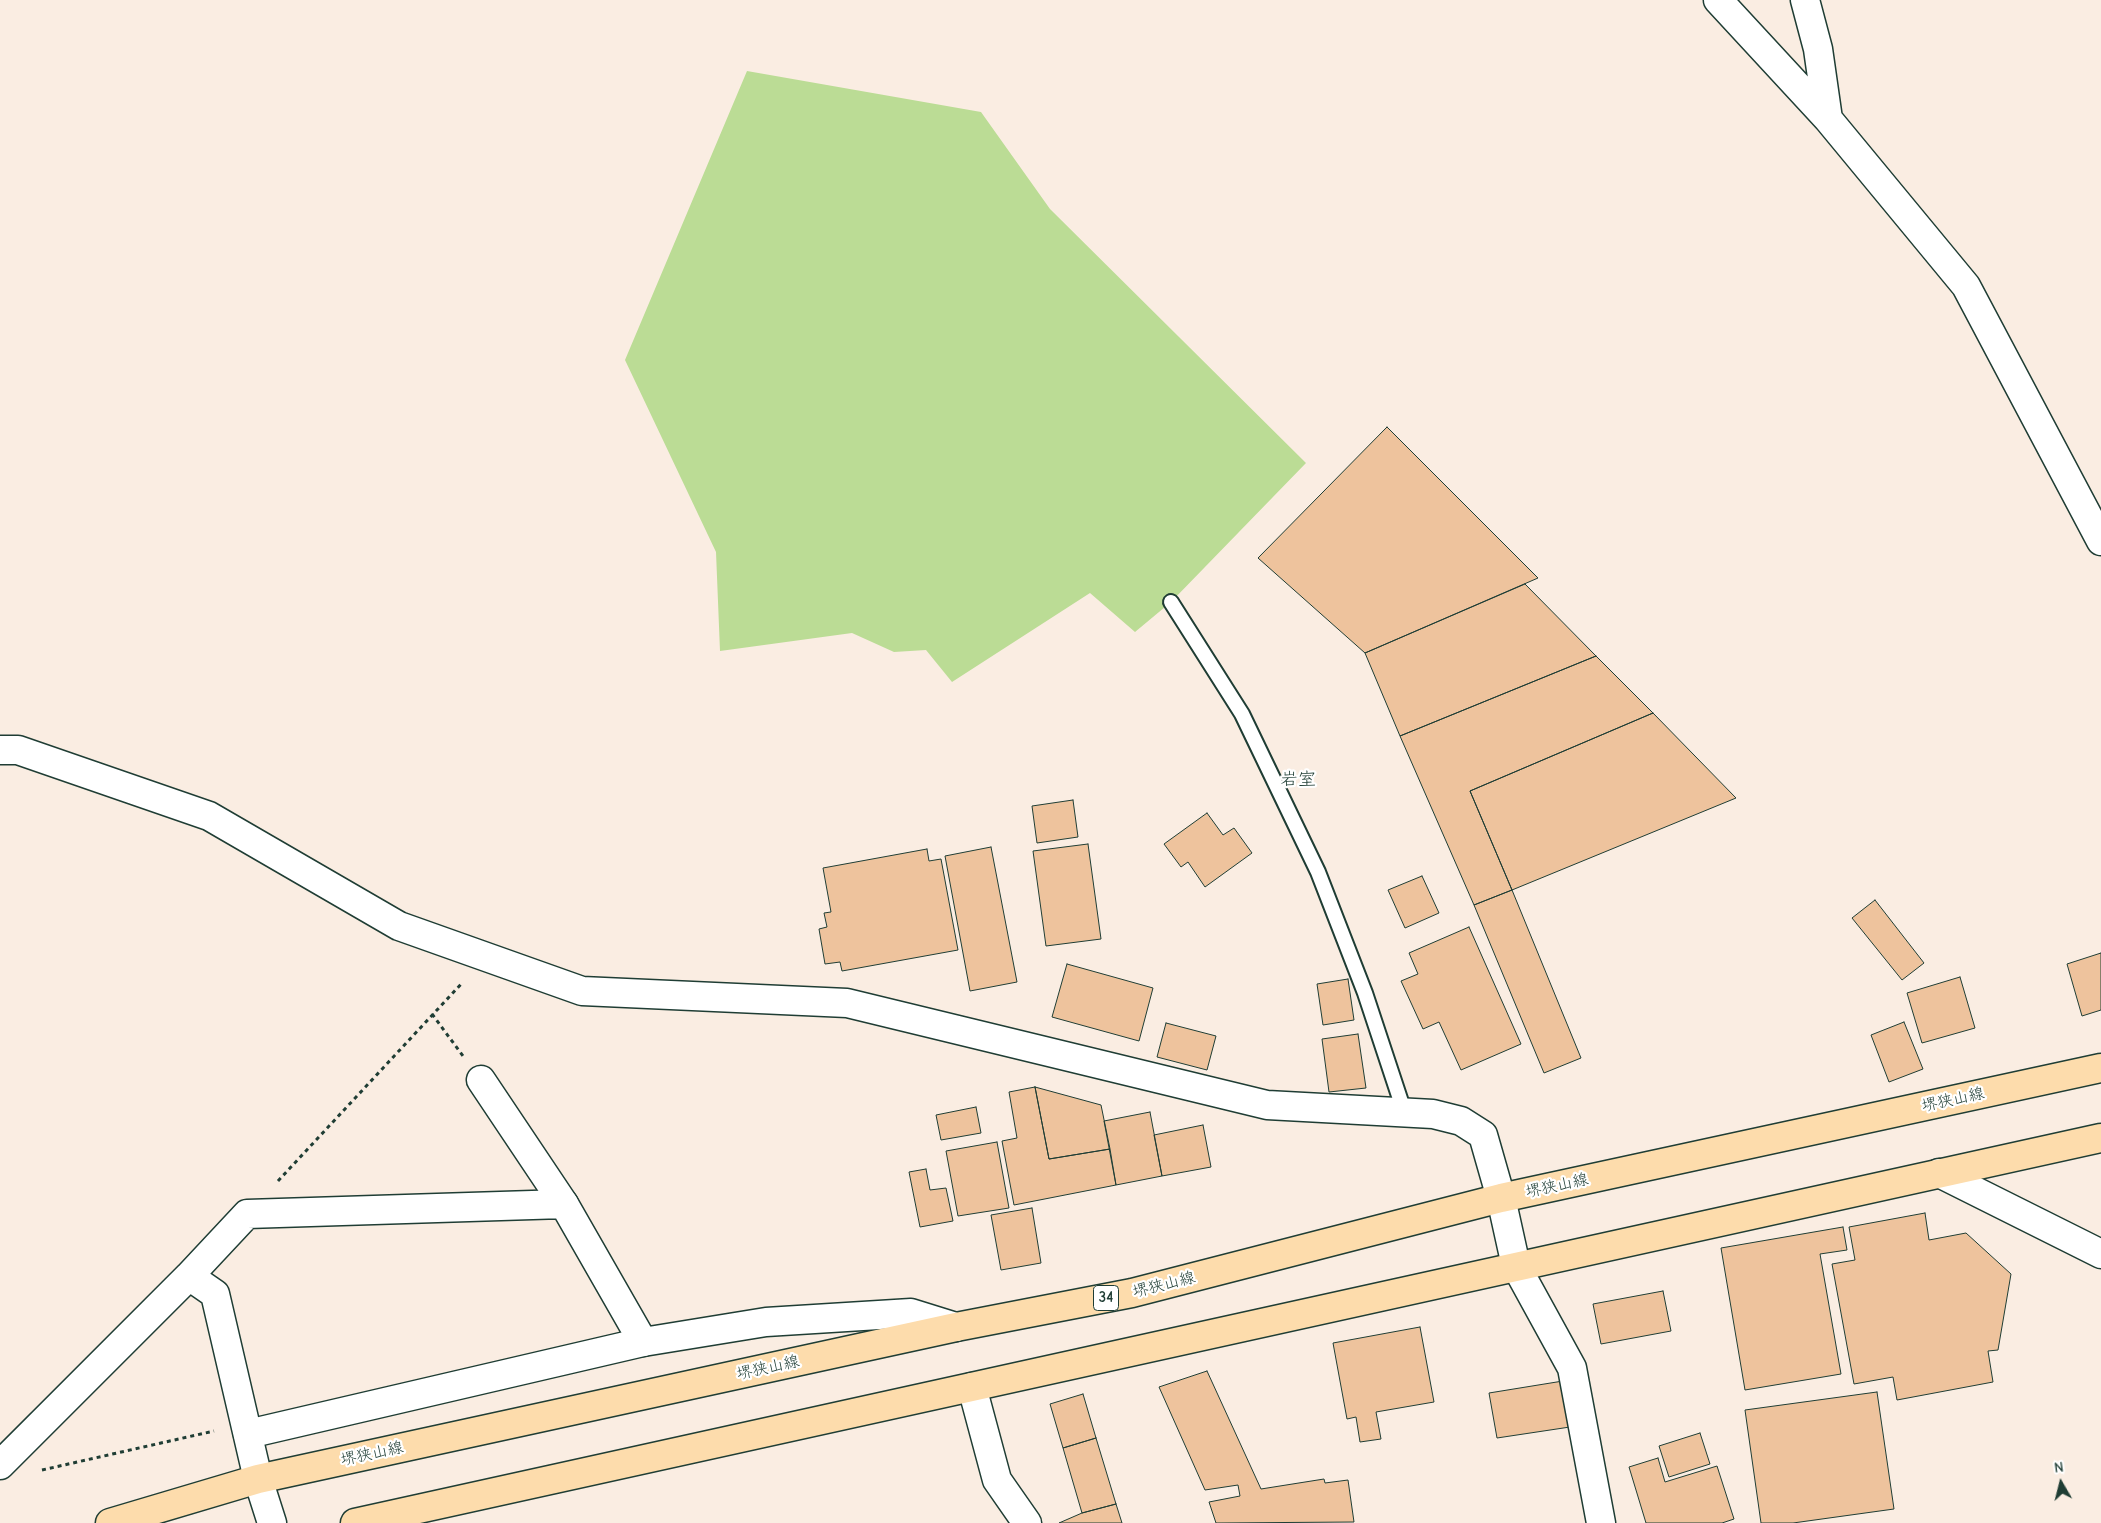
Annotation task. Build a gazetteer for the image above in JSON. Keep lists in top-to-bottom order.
{
  "streets": {
    "main road": ["堺狭山線", "34"]
  },
  "districts": ["岩室"],
  "north": "top"
}
